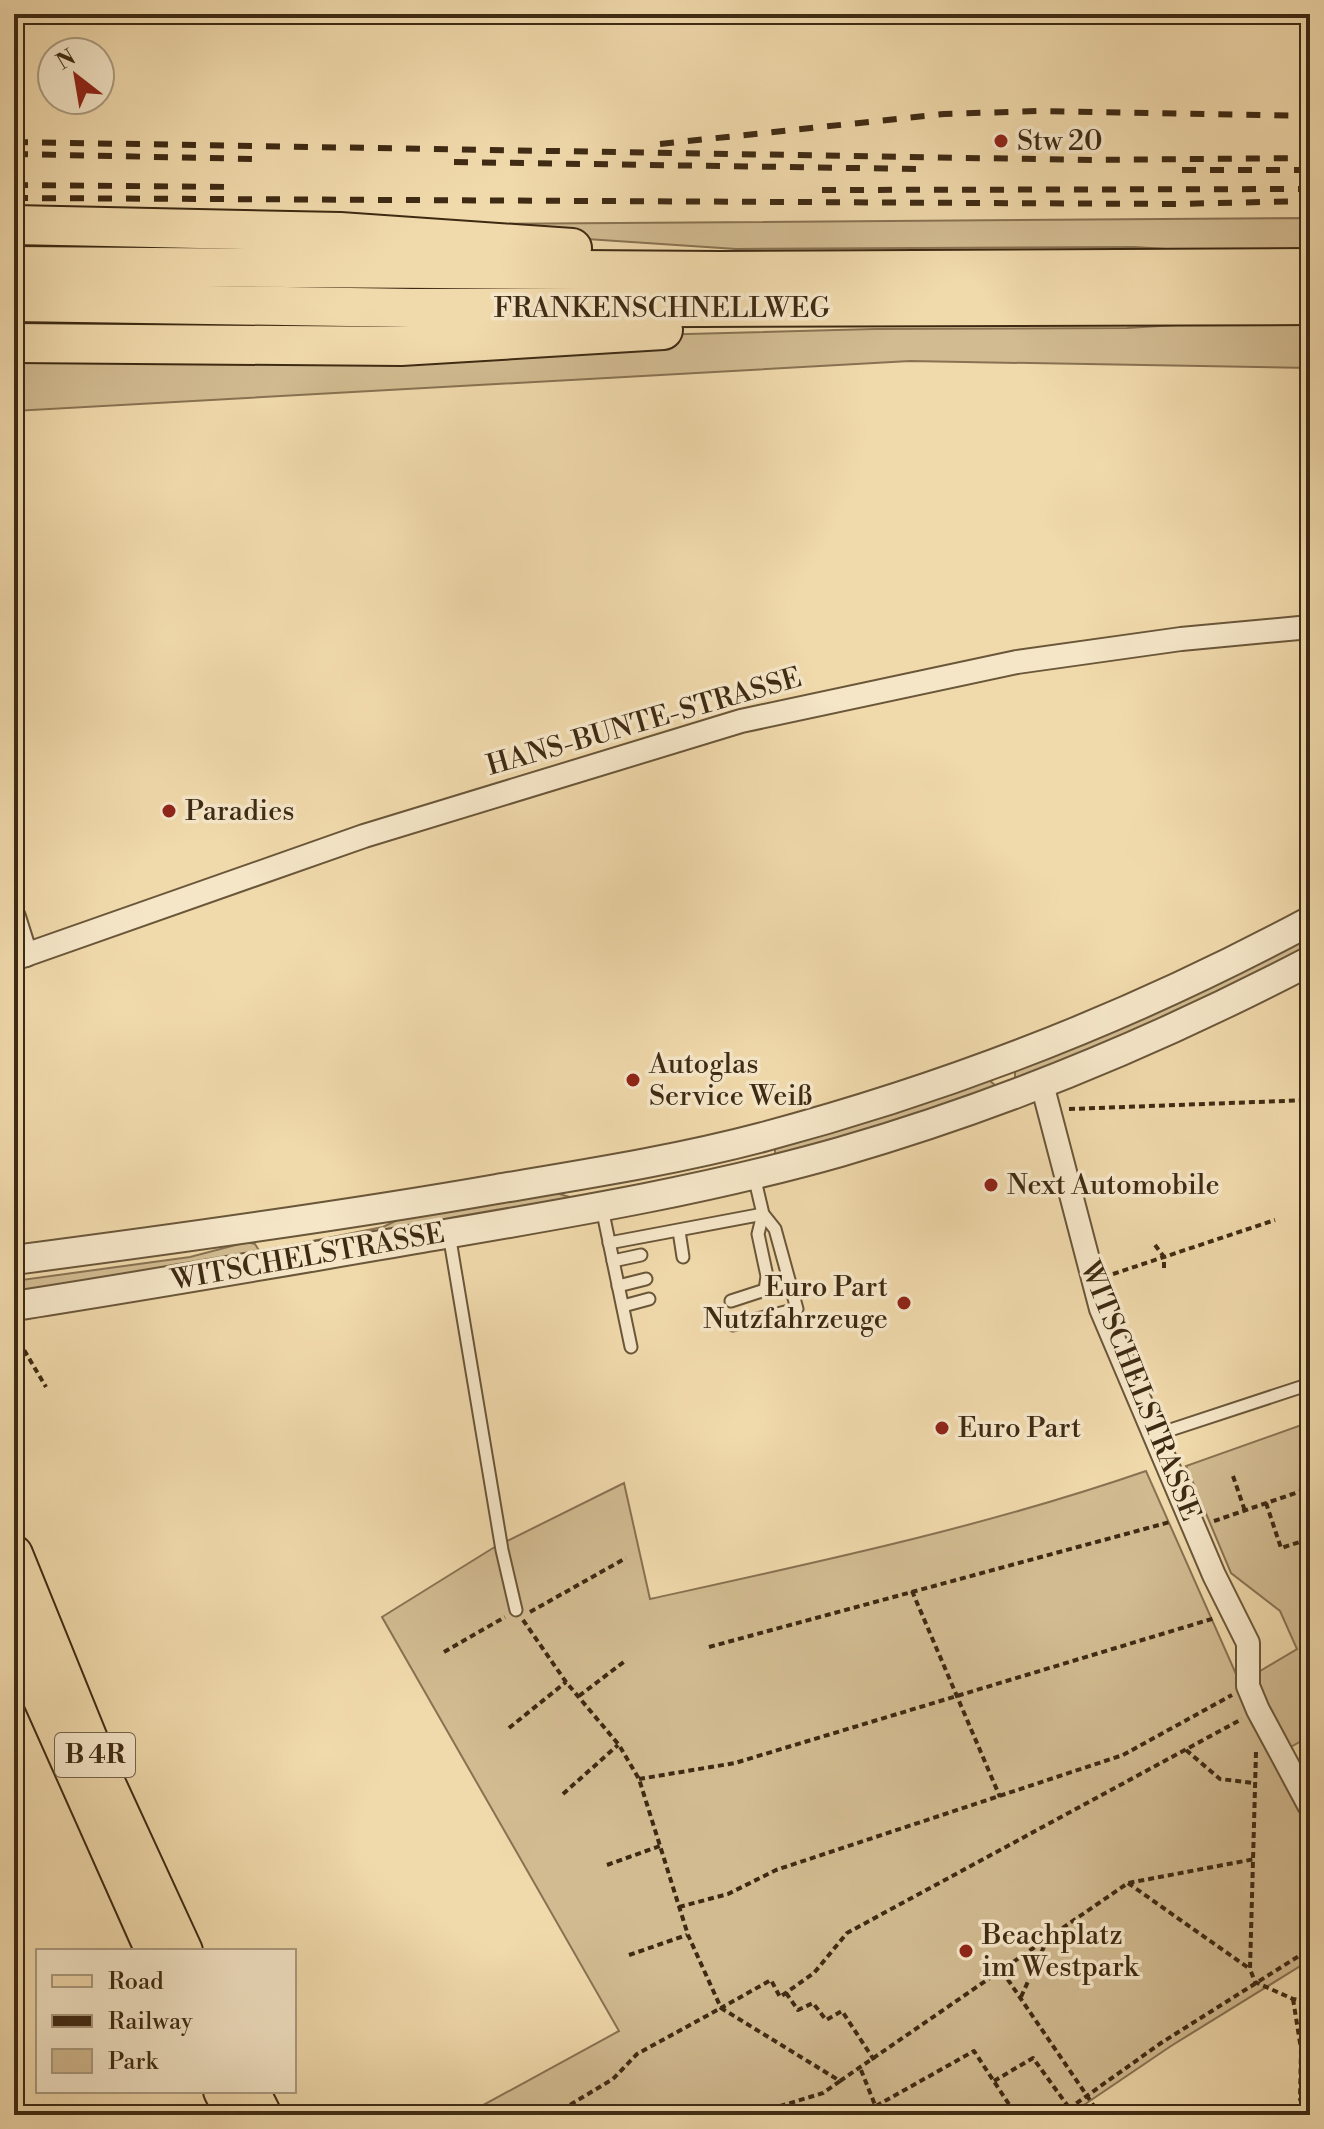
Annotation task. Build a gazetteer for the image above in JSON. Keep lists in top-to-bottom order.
{
  "streets": {
    "highway": ["FRANKENSCHNELLWEG"],
    "main road": ["B 4R"],
    "street": ["HANS-BUNTE-STRASSE", "WITSCHELSTRASSE"]
  },
  "places": [
    "Stw 20",
    "Paradies",
    "Autoglas Service Weiß",
    "Next Automobile",
    "Euro Part Nutzfahrzeuge",
    "Euro Part",
    "Beachplatz im Westpark"
  ],
  "legend": ["Road", "Railway", "Park"],
  "north": "top left"
}
